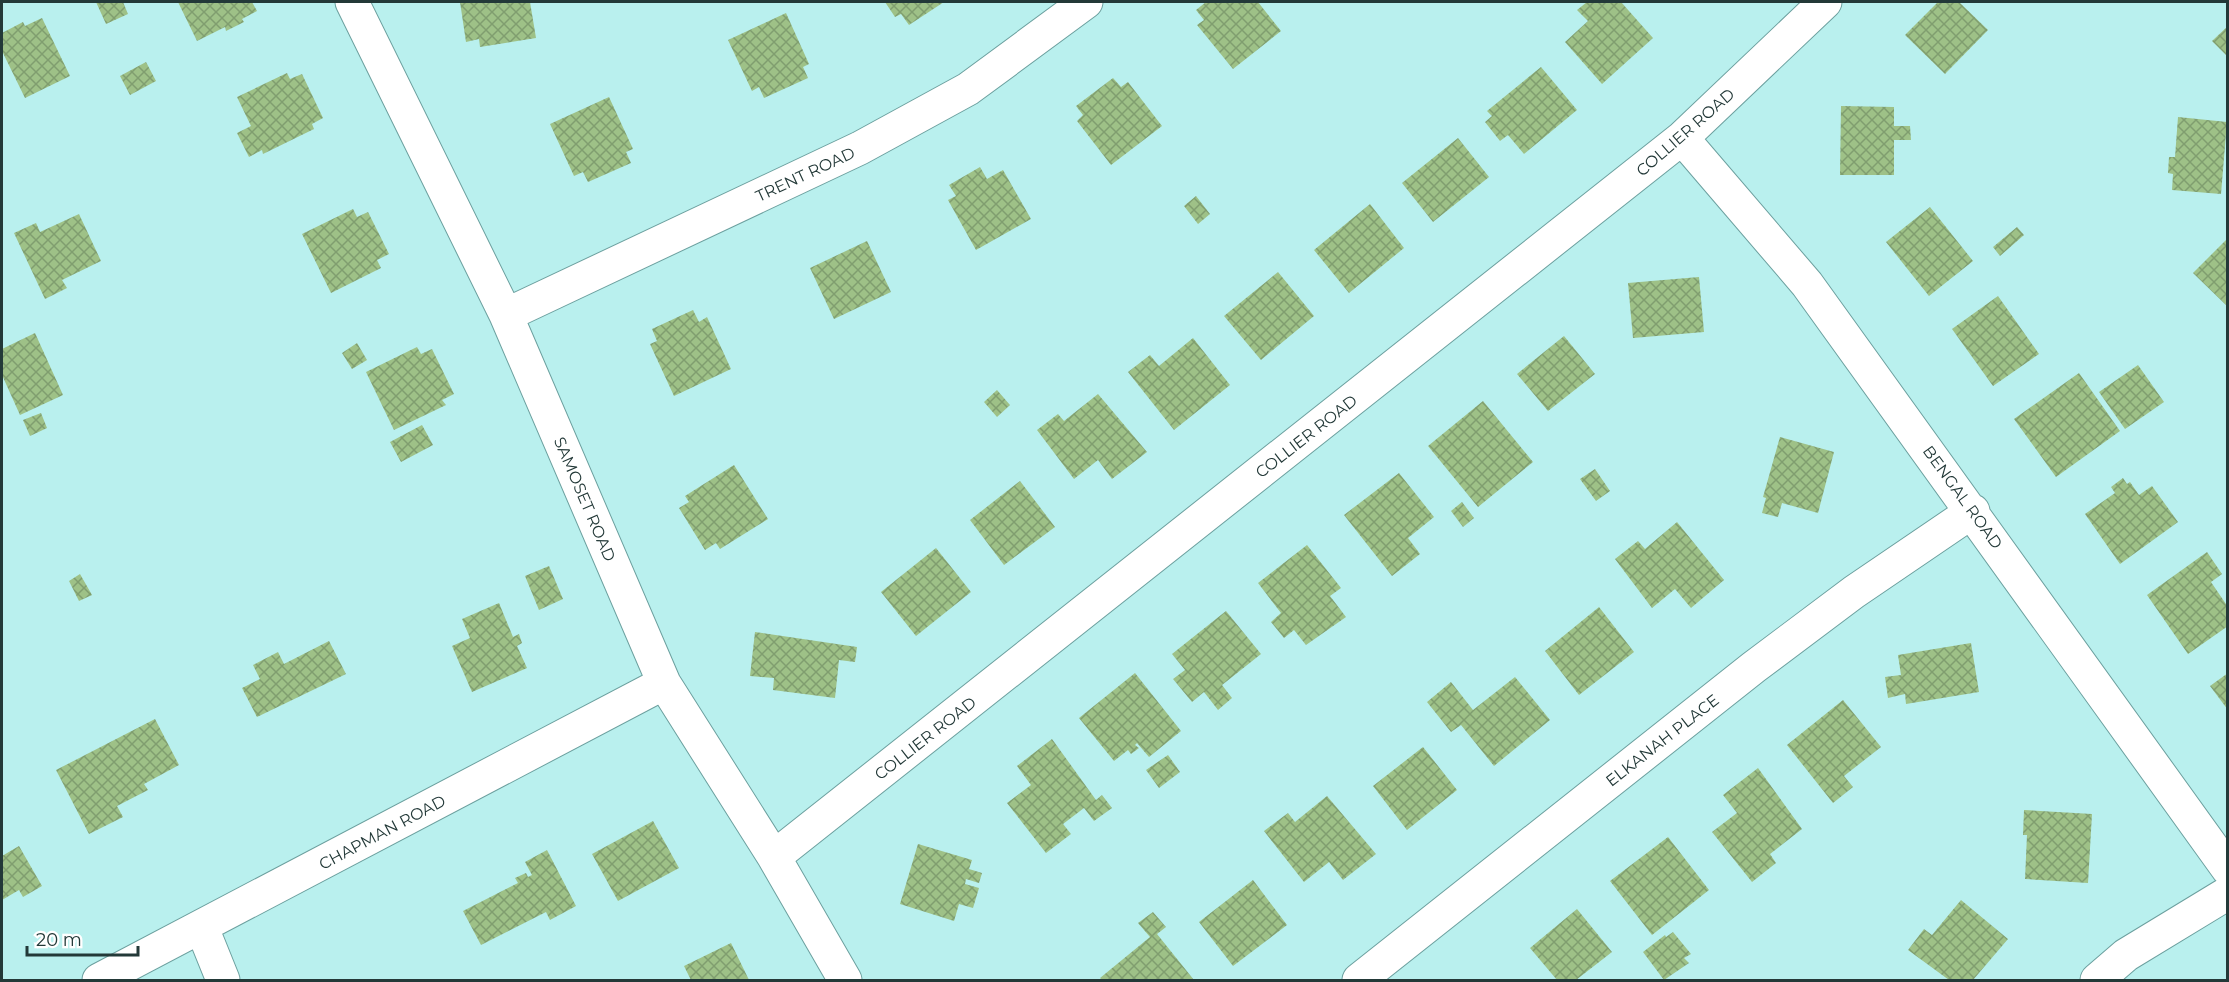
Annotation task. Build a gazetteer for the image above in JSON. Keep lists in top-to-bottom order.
{
  "streets": {
    "street": [
      "COLLIER ROAD",
      "TRENT ROAD",
      "BENGAL ROAD",
      "SAMOSET ROAD",
      "ELKANAH PLACE",
      "CHAPMAN ROAD"
    ]
  },
  "crossings": [
    ["COLLIER ROAD", "BENGAL ROAD"],
    ["COLLIER ROAD", "SAMOSET ROAD"],
    ["TRENT ROAD", "SAMOSET ROAD"],
    ["BENGAL ROAD", "ELKANAH PLACE"],
    ["SAMOSET ROAD", "CHAPMAN ROAD"]
  ],
  "scale_bar": "20 m"
}
